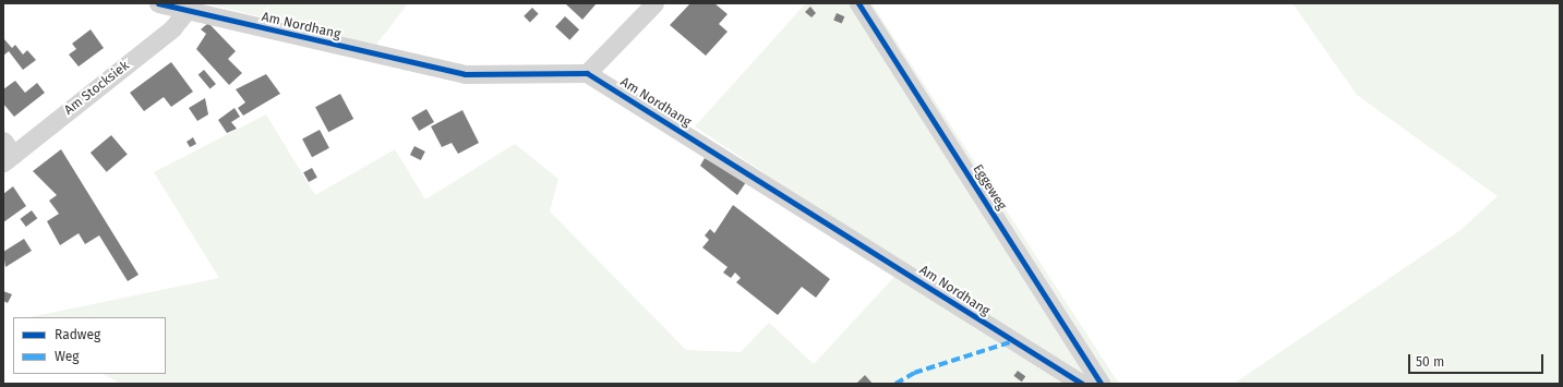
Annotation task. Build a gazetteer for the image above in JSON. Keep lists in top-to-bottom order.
{
  "streets": {
    "street": ["Am Nordhang", "Am Stocksiek", "Eggeweg"]
  },
  "crossings": [
    ["Am Nordhang", "Am Stocksiek"]
  ],
  "legend": ["Radweg", "Weg"],
  "scale_bar": "50 m"
}
